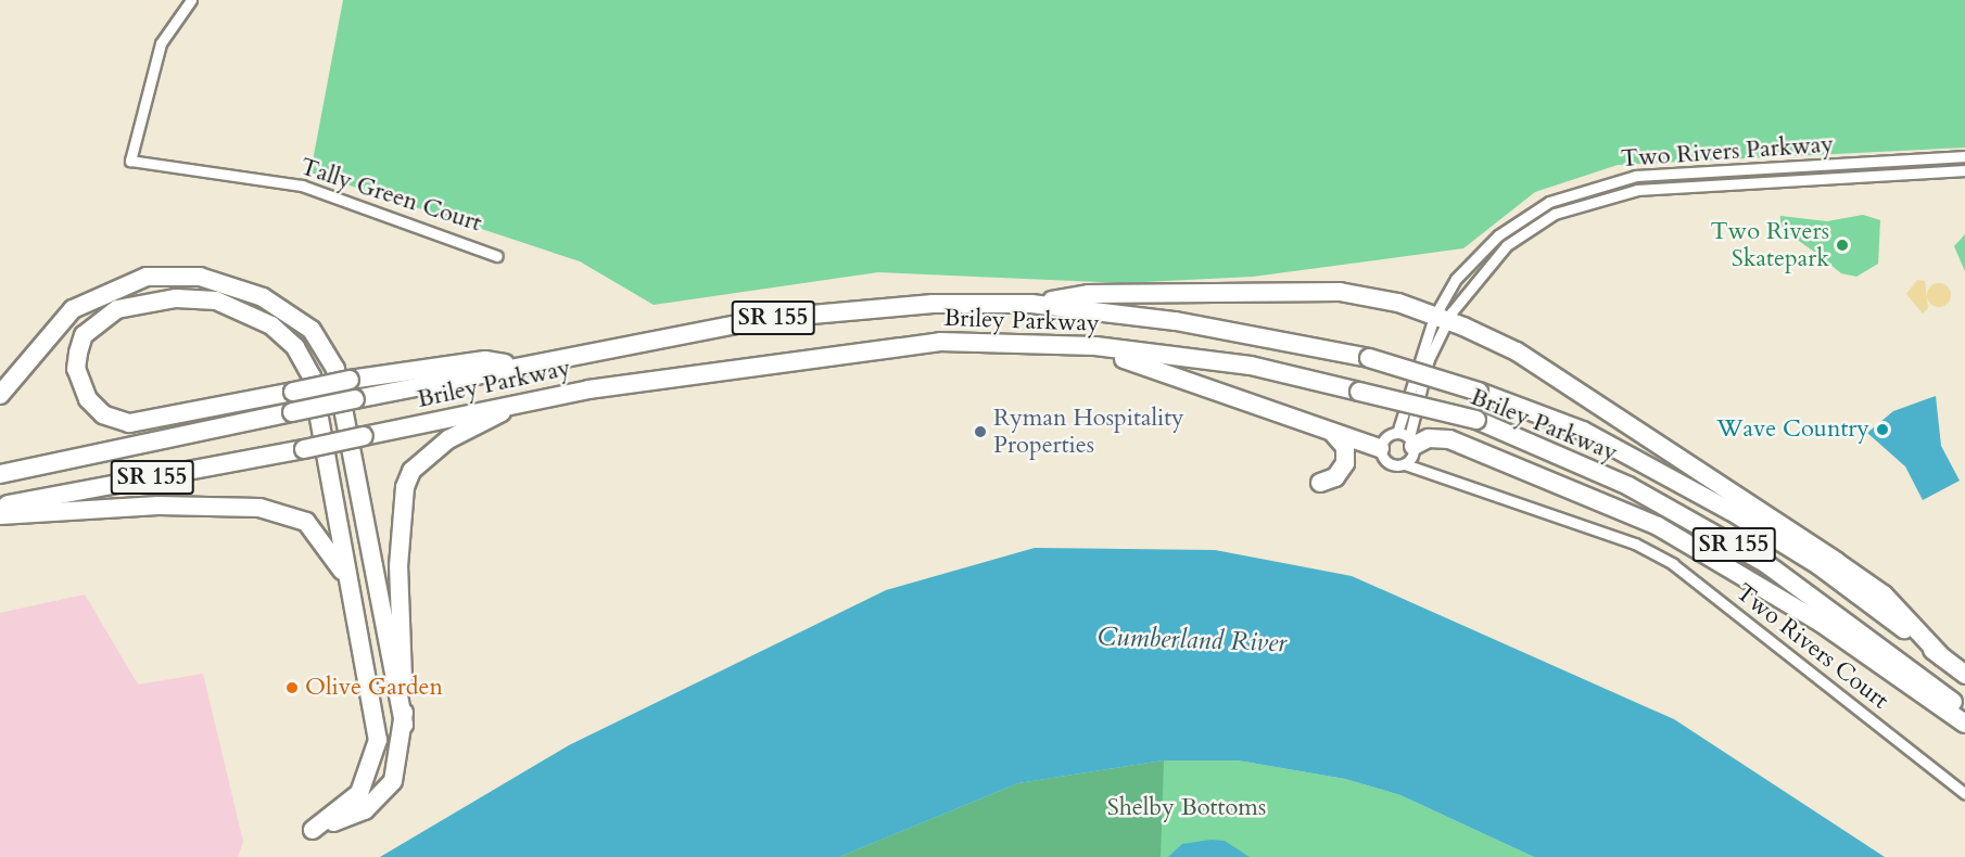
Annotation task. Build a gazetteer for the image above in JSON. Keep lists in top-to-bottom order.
{
  "streets": {
    "highway": ["SR 155", "Briley Parkway"],
    "street": ["Two Rivers Parkway", "Tally Green Court", "Two Rivers Court"]
  },
  "water": ["Cumberland River"],
  "parks": ["Shelby Bottoms"],
  "places": [
    "Two Rivers Skatepark",
    "Wave Country",
    "Ryman Hospitality Properties",
    "Olive Garden"
  ]
}
